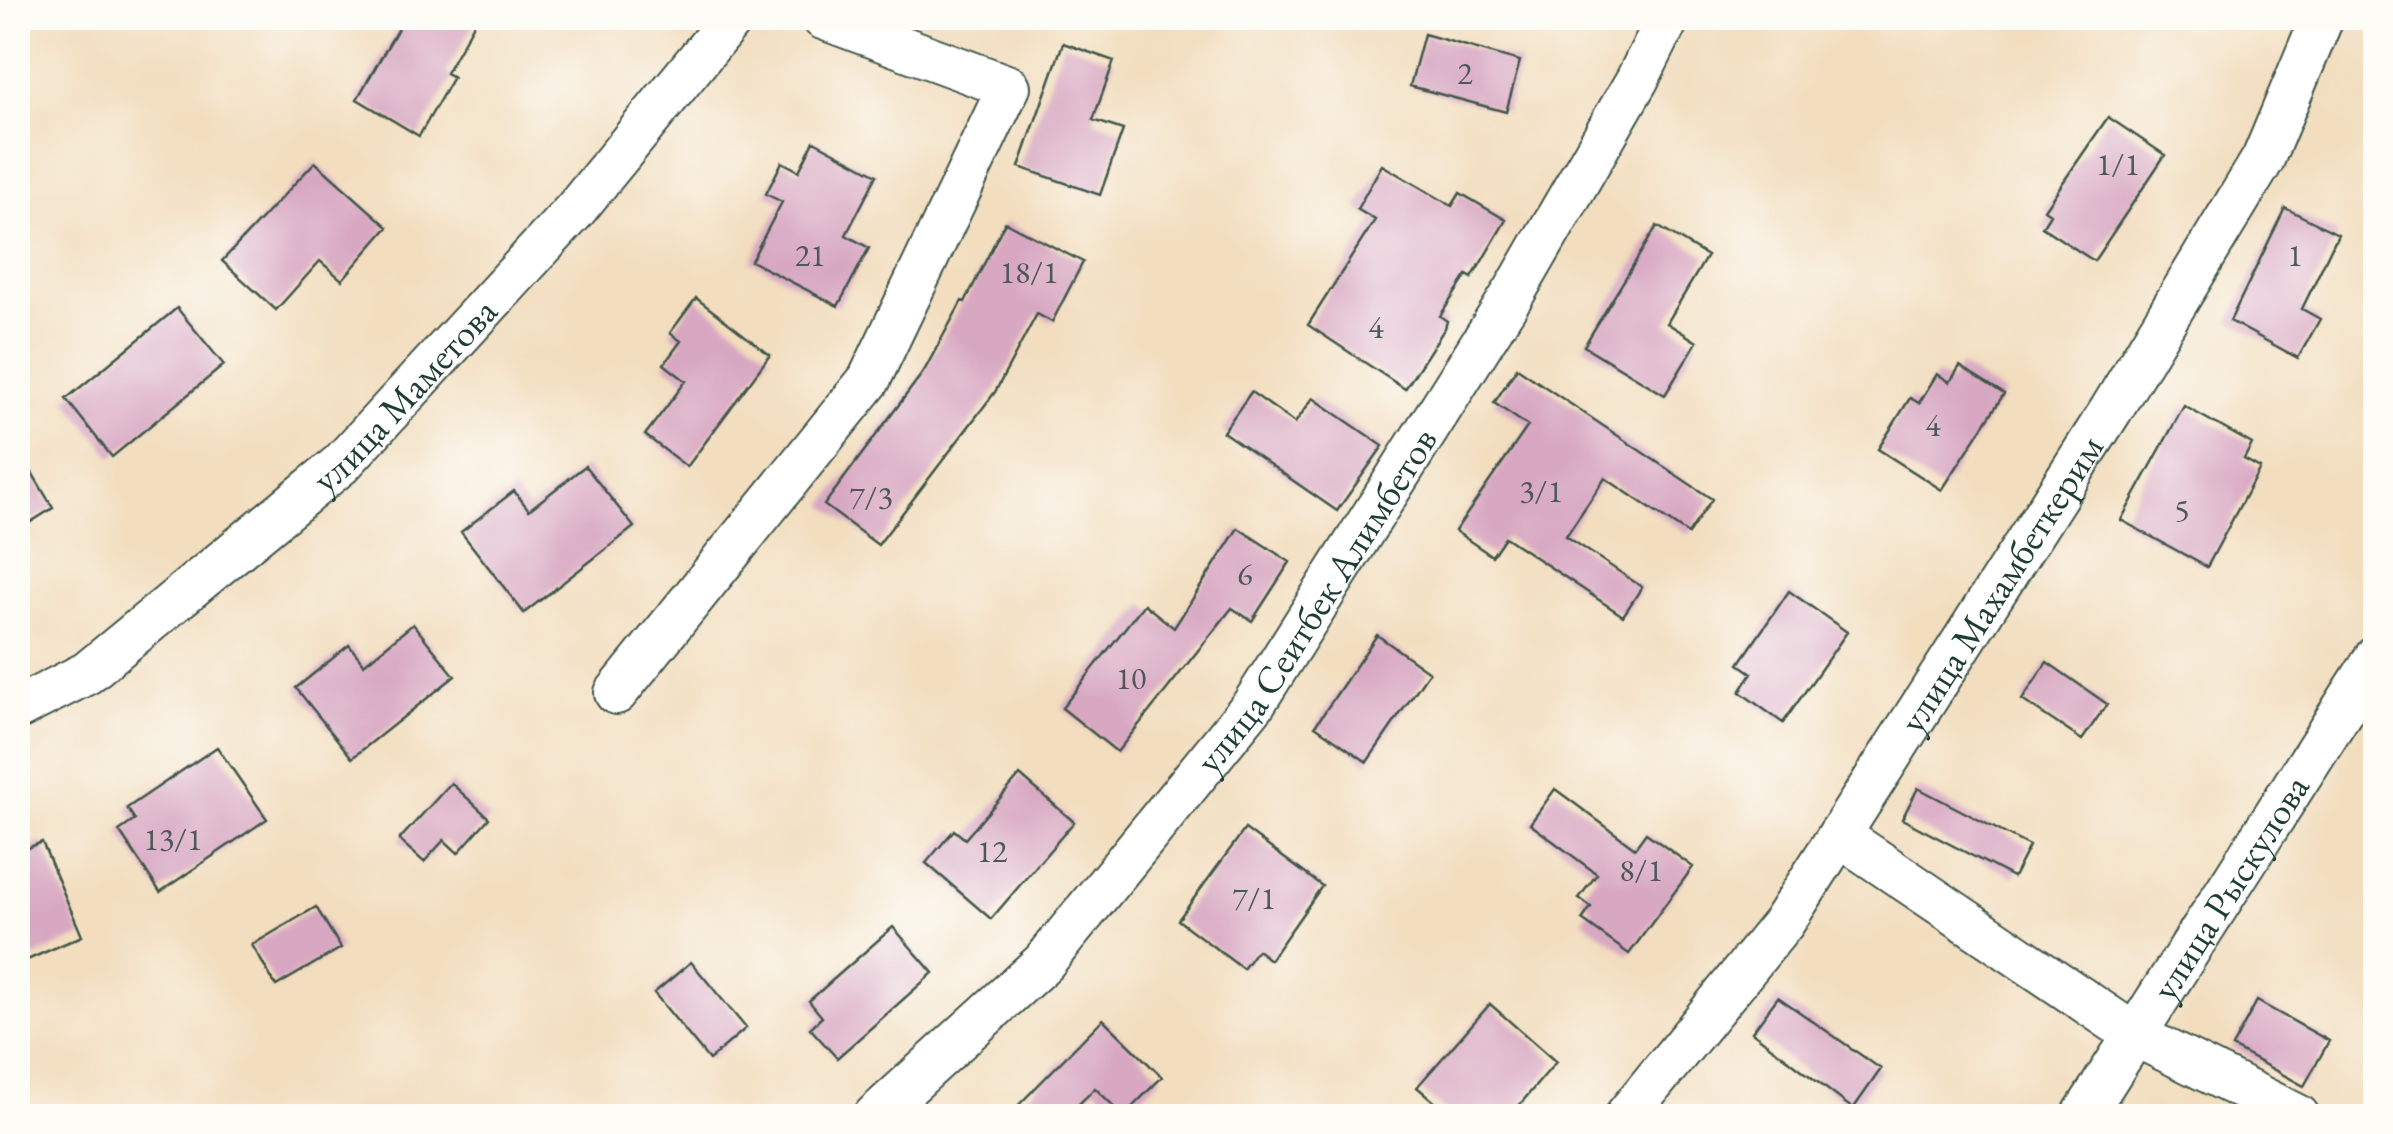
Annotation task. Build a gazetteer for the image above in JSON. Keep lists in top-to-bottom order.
{
  "streets": {
    "street": [
      "улица Маметова",
      "улица Махамбеткерим",
      "улица Сеитбек Алимбетов",
      "улица Рыскулова"
    ]
  },
  "house_numbers": [
    "2",
    "1/1",
    "21",
    "1",
    "18/1",
    "4",
    "4",
    "3/1",
    "7/3",
    "5",
    "6",
    "10",
    "13/1",
    "12",
    "8/1",
    "7/1"
  ]
}
